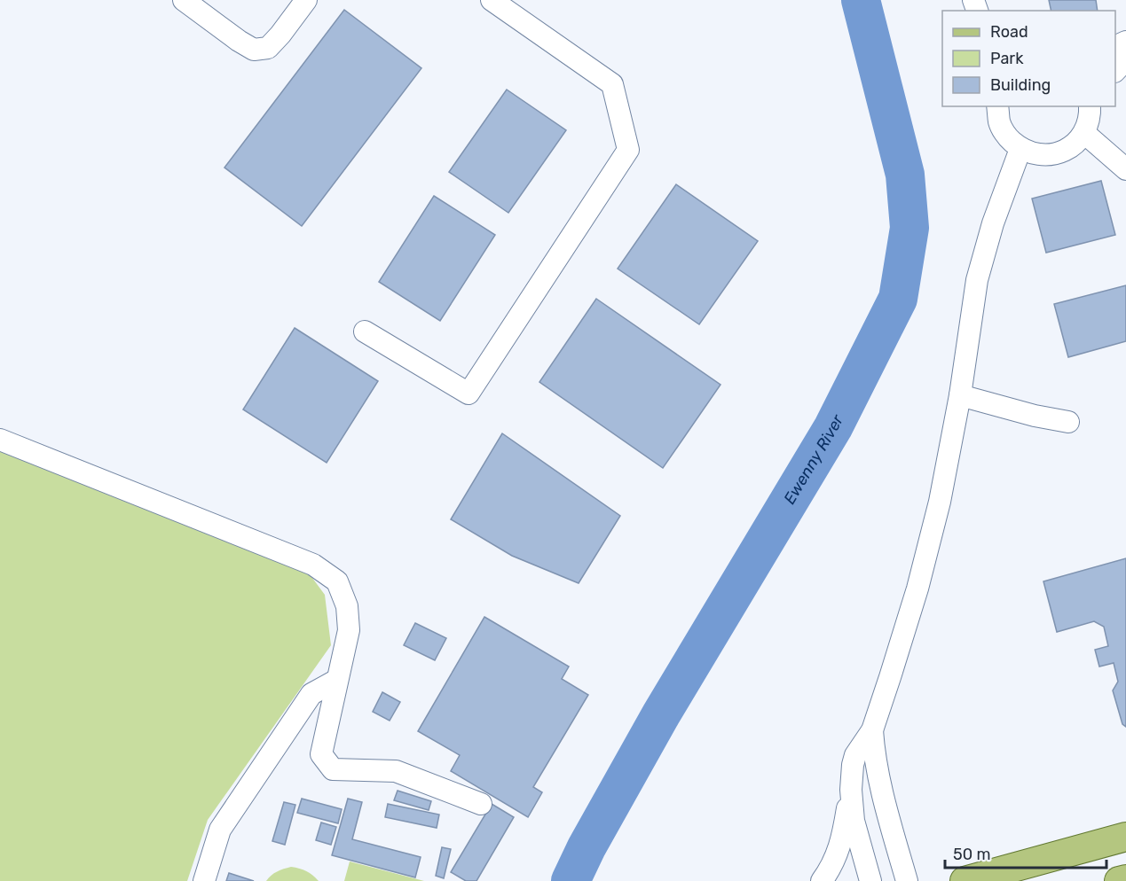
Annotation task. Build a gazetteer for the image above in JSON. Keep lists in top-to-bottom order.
{
  "water": ["Ewenny River"],
  "legend": ["Road", "Park", "Building"],
  "scale_bar": "50 m"
}
